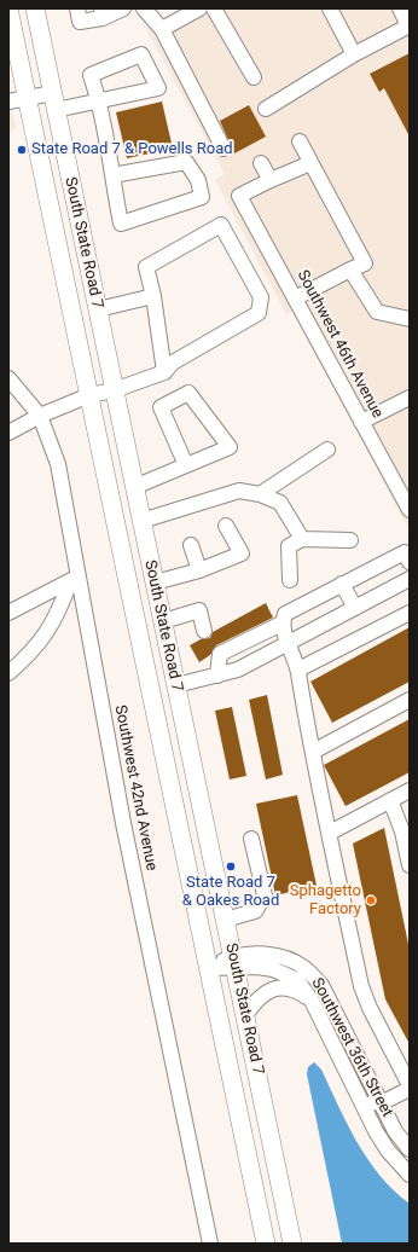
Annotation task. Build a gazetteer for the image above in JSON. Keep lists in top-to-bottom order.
{
  "streets": {
    "main road": ["South State Road 7"],
    "street": ["Southwest 46th Avenue", "Southwest 42nd Avenue", "Southwest 36th Street"]
  },
  "crossings": [
    ["South State Road 7", "Southwest 36th Street"]
  ],
  "places": ["State Road 7 & Powells Road", "State Road 7 & Oakes Road", "Sphagetto Factory"]
}
